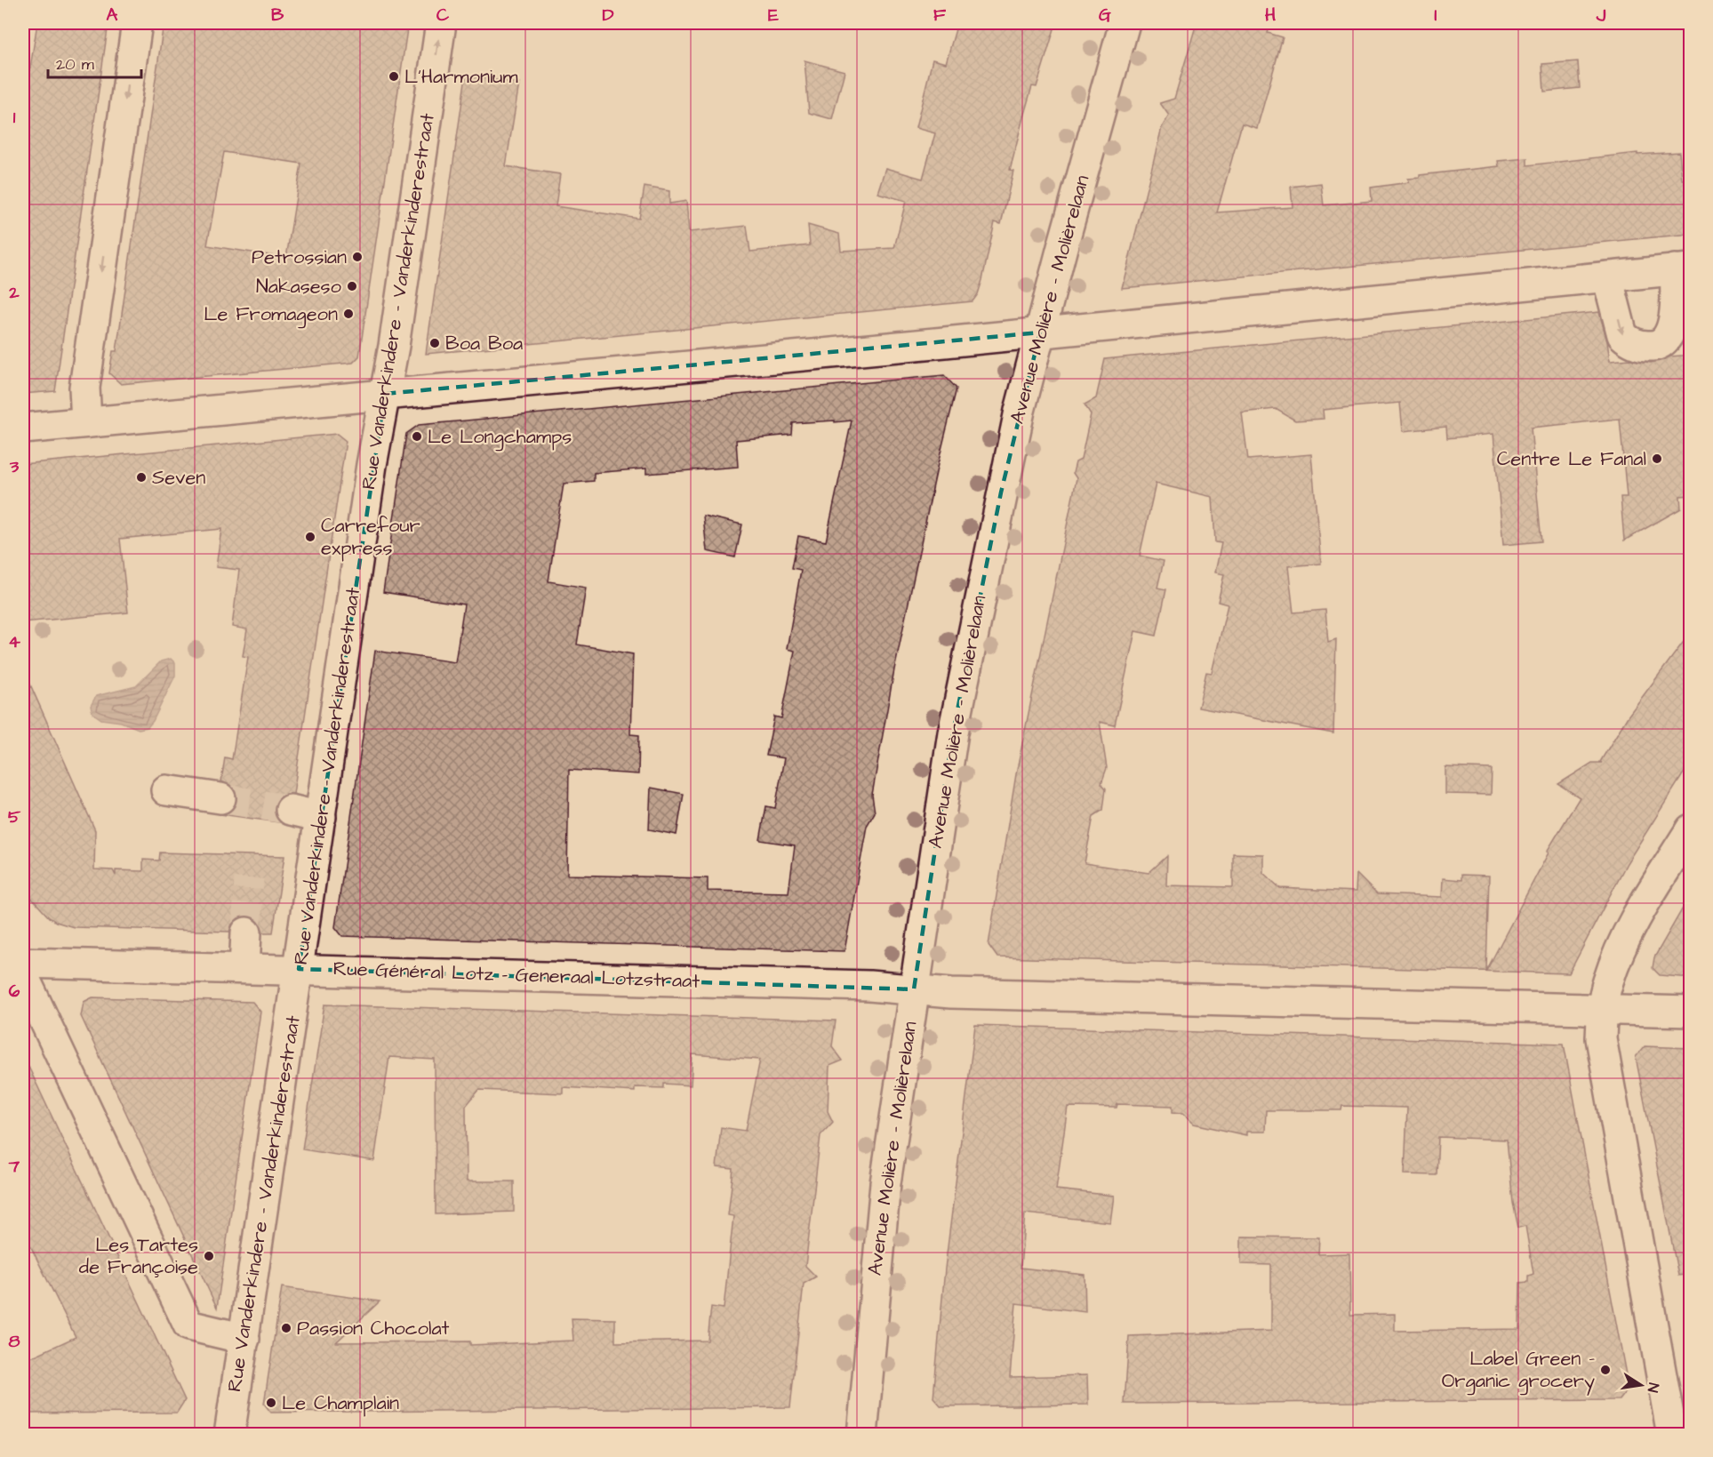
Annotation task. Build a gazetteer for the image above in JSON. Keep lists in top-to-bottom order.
{
  "streets": {
    "street": ["Avenue Molière - Molièrelaan", "Rue Vanderkindere - Vanderkinderestraat", "Rue Général Lotz - Generaal Lotzstraat"]
  },
  "crossings": [
    ["Avenue Molière - Molièrelaan", "Rue Général Lotz - Generaal Lotzstraat"],
    ["Rue Vanderkindere - Vanderkinderestraat", "Rue Général Lotz - Generaal Lotzstraat"]
  ],
  "places": [
    "L'Harmonium",
    "Petrossian",
    "Nakaseso",
    "Le Fromageon",
    "Boa Boa",
    "Le Longchamps",
    "Centre Le Fanal",
    "Seven",
    "Carrefour express",
    "Les Tartes de Françoise",
    "Passion Chocolat",
    "Label Green - Organic grocery",
    "Le Champlain"
  ],
  "scale_bar": "20 m",
  "north": "right",
  "grid": {
    "columns": [
      "A",
      "B",
      "C",
      "D",
      "E",
      "F",
      "G",
      "H",
      "I",
      "J"
    ],
    "rows": [
      "1",
      "2",
      "3",
      "4",
      "5",
      "6",
      "7",
      "8"
    ]
  }
}
